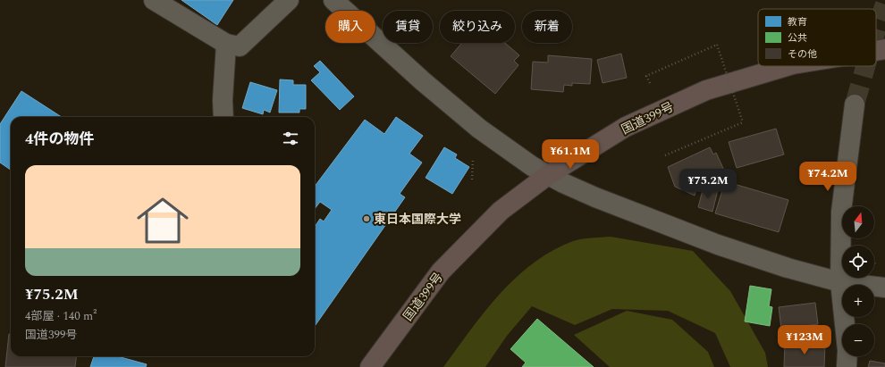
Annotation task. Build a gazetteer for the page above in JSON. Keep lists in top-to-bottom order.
{
  "streets": {
    "highway": ["国道399号"]
  },
  "places": ["東日本国際大学"],
  "legend": ["教育", "公共", "その他"],
  "north": "top",
  "page": {
    "chip": [
      "購入",
      "賃貸",
      "絞り込み",
      "新着"
    ],
    "heading": "4件の物件",
    "price": [
      "¥61.1M",
      "¥74.2M",
      "¥75.2M",
      "¥123M"
    ],
    "list": [
      {
        "name": "¥75.2M",
        "note": "4部屋 · 140 m² · 国道399号"
      }
    ],
    "map_buttons": ["+", "−"]
  }
}
